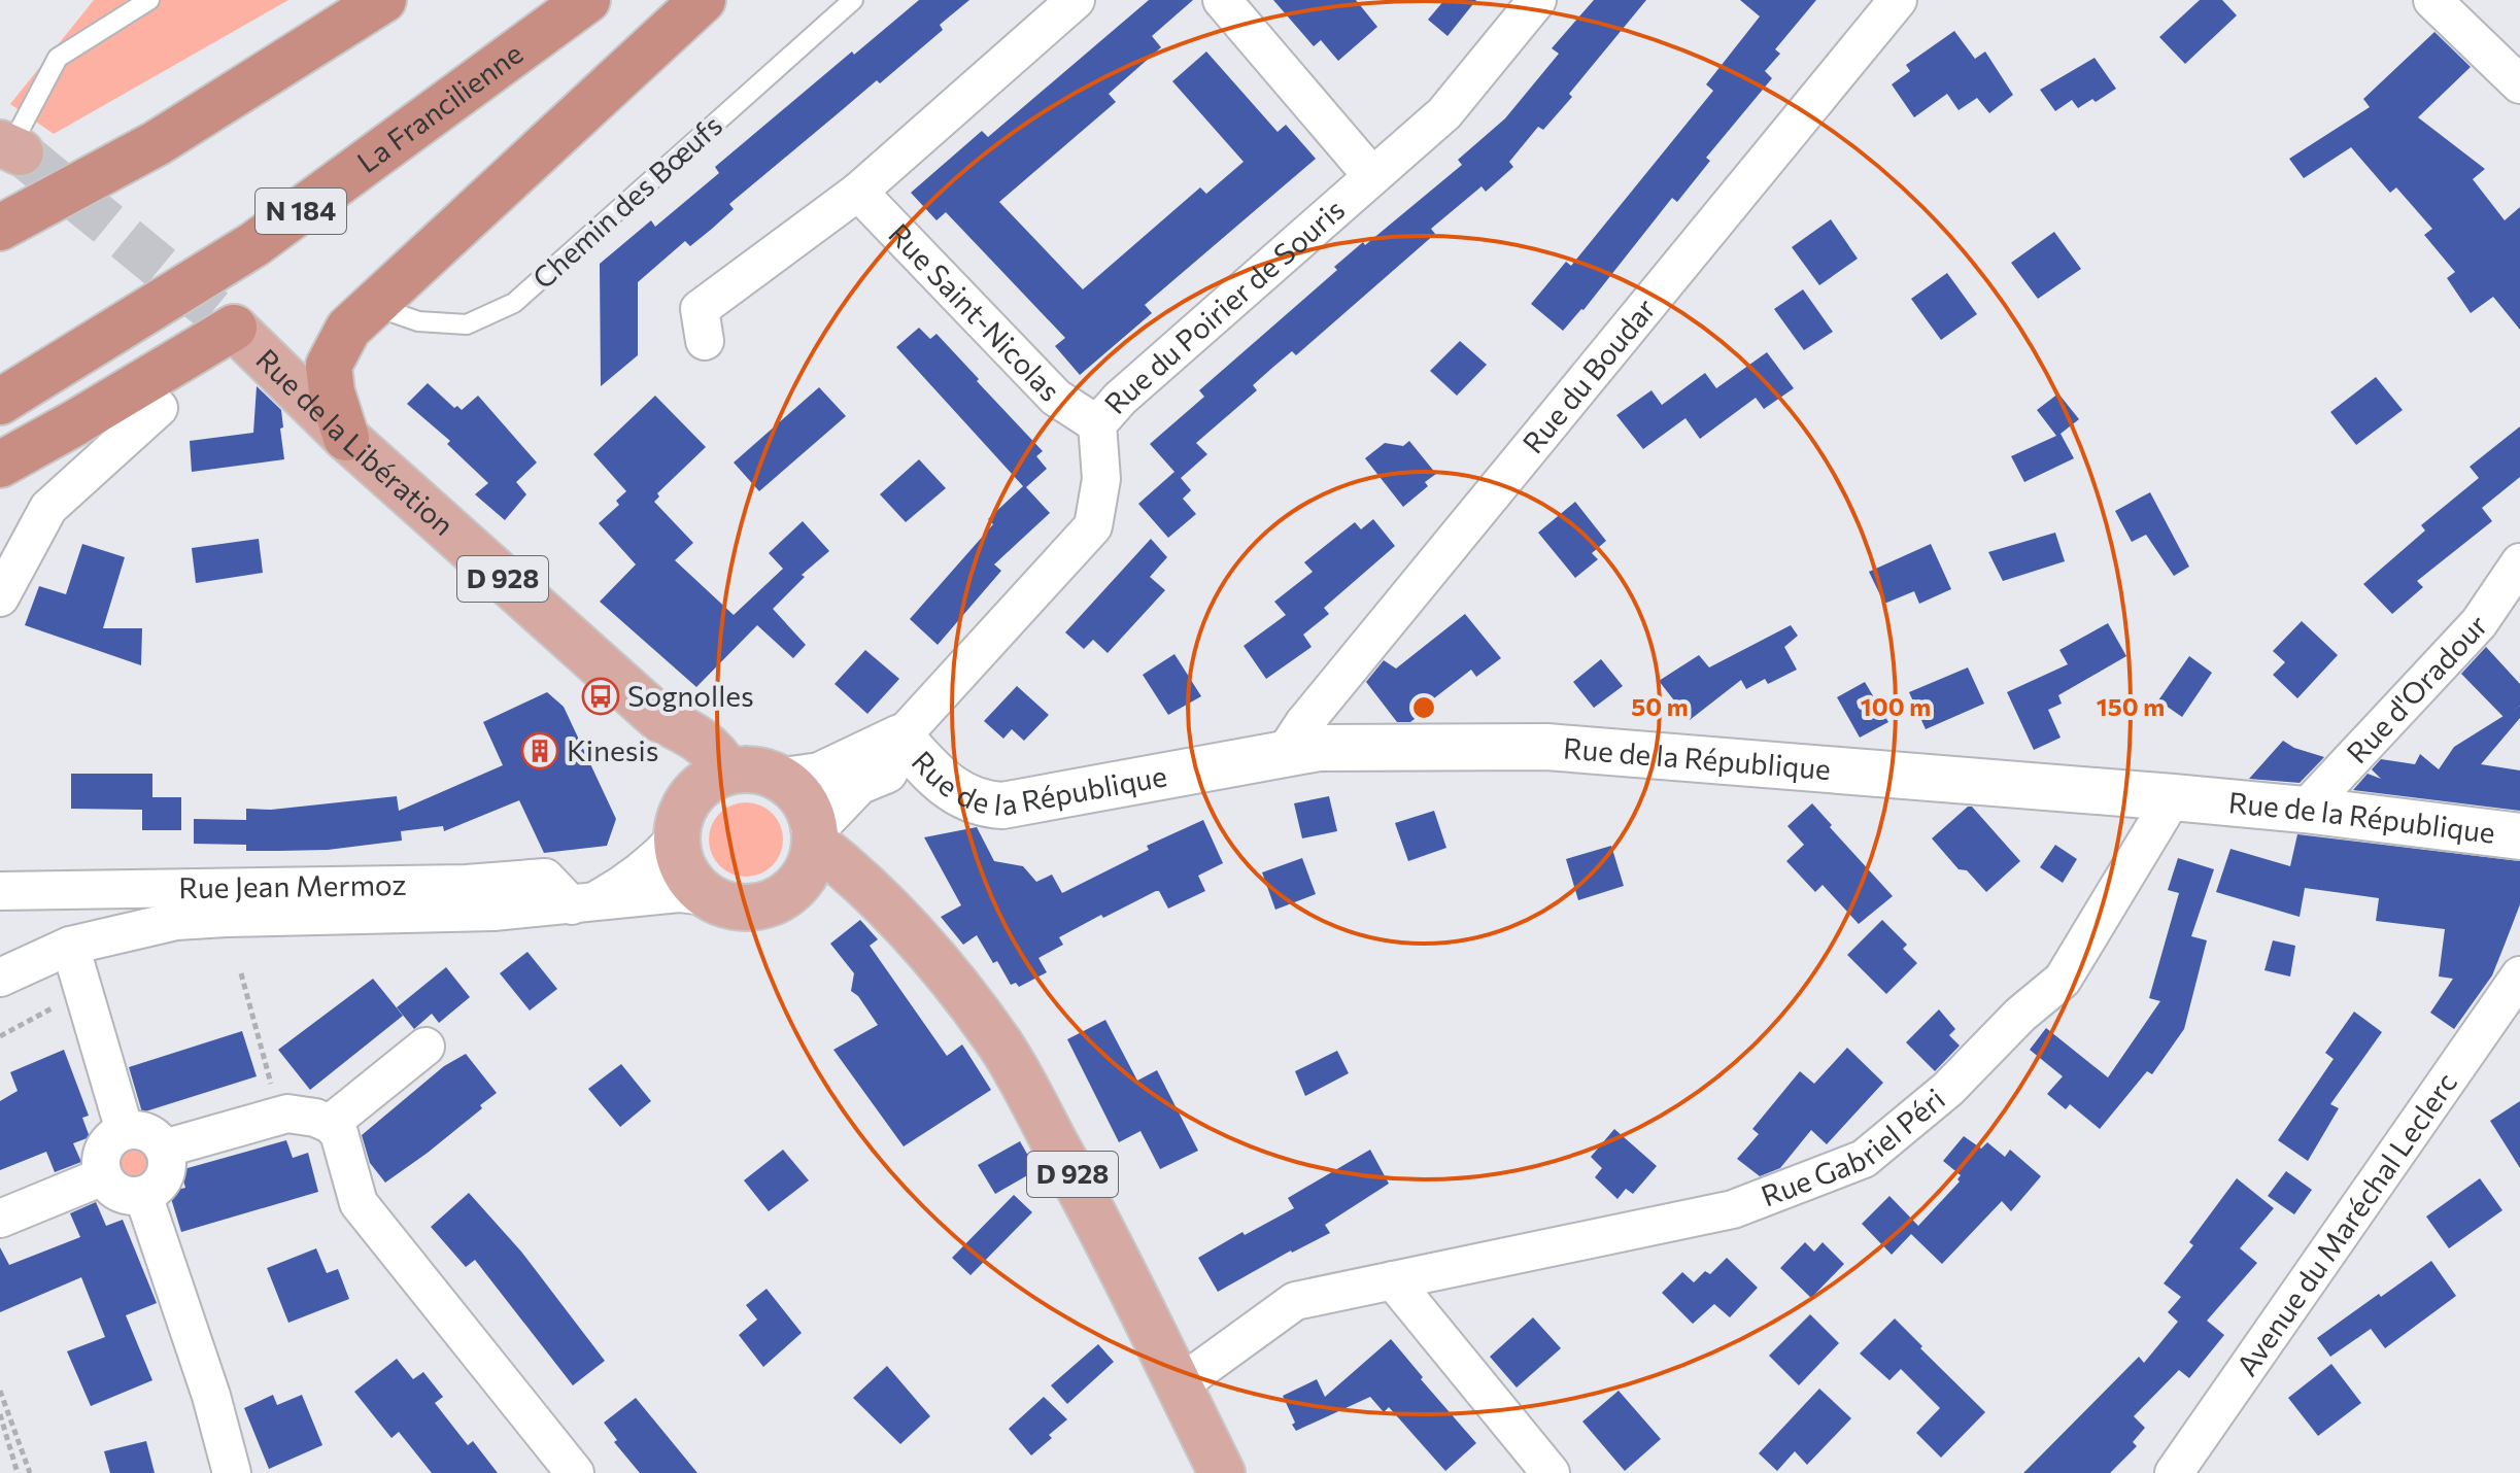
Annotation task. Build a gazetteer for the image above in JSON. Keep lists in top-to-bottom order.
{
  "streets": {
    "highway": ["La Francilienne", "N 184"],
    "main road": ["Rue de la Libération", "D 928"],
    "street": [
      "Rue du Poirier de Souris",
      "Rue Saint-Nicolas",
      "Rue du Boudar",
      "Rue d'Oradour",
      "Rue de la République",
      "Rue Jean Mermoz",
      "Rue Gabriel Péri",
      "Avenue du Maréchal Leclerc"
    ],
    "lane": ["Chemin des Bœufs"]
  },
  "crossings": [
    ["Rue du Poirier de Souris", "Rue Saint-Nicolas"],
    ["Rue du Poirier de Souris", "Rue de la Libération"],
    ["Rue du Poirier de Souris", "Rue de la République"],
    ["Rue du Poirier de Souris", "Rue Jean Mermoz"],
    ["Rue du Boudar", "Rue de la République"],
    ["Rue de la Libération", "Rue Jean Mermoz"],
    ["D 928", "Rue Gabriel Péri"],
    ["Rue d'Oradour", "Rue de la République"],
    ["Rue de la République", "Rue Gabriel Péri"]
  ],
  "places": {
    "bus stop": ["Sognolles"],
    "building": ["Kinesis"]
  },
  "rings": ["50 m", "100 m", "150 m"]
}
